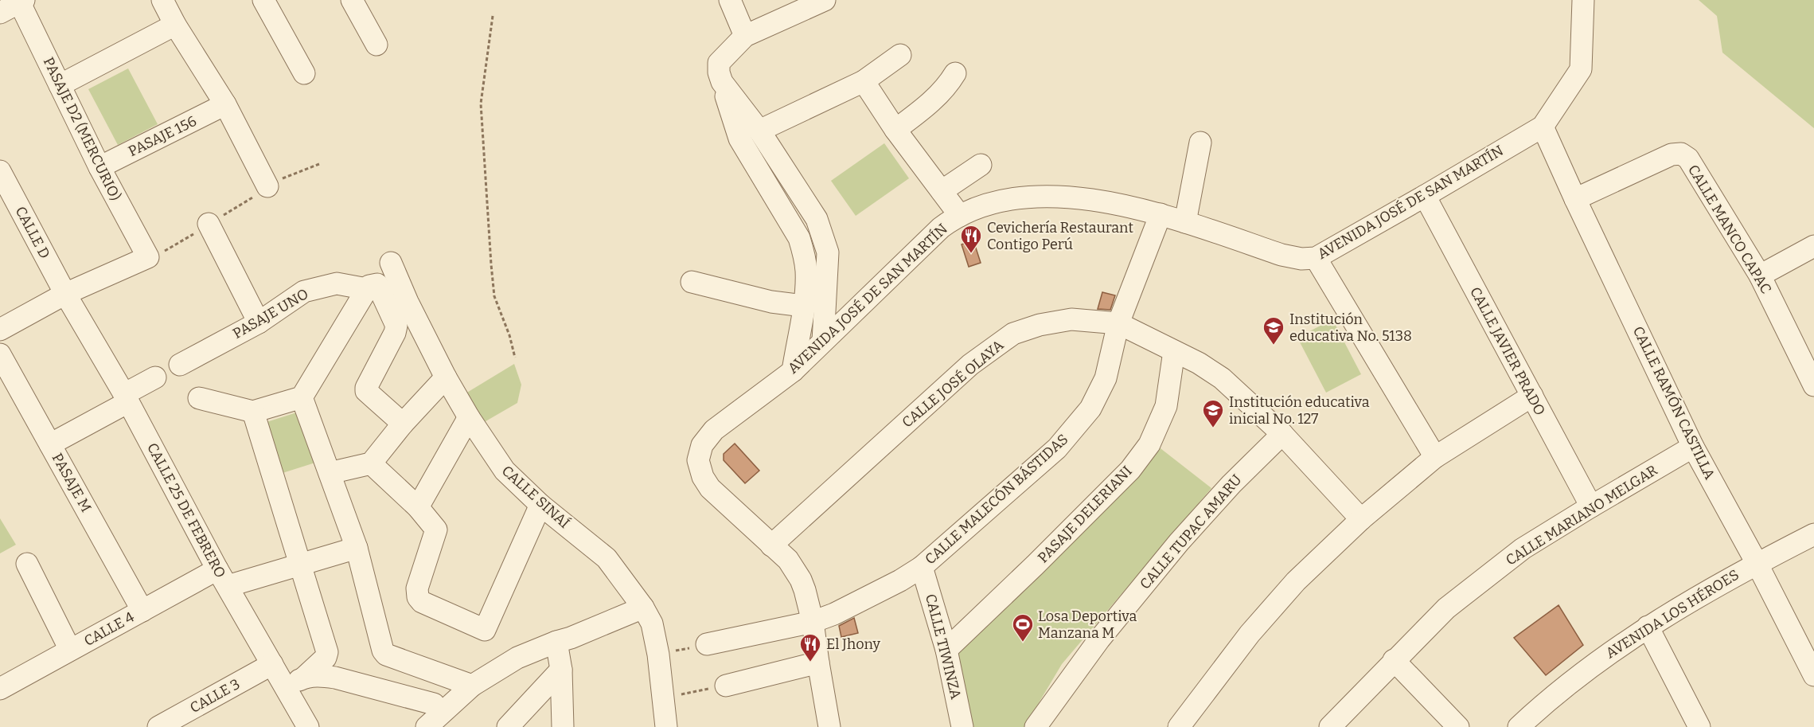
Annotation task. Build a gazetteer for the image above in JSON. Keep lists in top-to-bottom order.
{
  "streets": {
    "street": [
      "PASAJE D2 (MERCURIO)",
      "PASAJE 156",
      "AVENIDA JOSÉ DE SAN MARTÍN",
      "CALLE MANCO CAPAC",
      "CALLE D",
      "PASAJE UNO",
      "CALLE JAVIER PRADO",
      "CALLE JOSÉ OLAYA",
      "CALLE RAMÓN CASTILLA",
      "PASAJE M",
      "CALLE SINAÍ",
      "CALLE MALECÓN BÁSTIDAS",
      "CALLE 25 DE FEBRERO",
      "PASAJE DELERIANI",
      "CALLE MARIANO MELGAR",
      "CALLE TUPAC AMARU",
      "AVENIDA LOS HÉROES",
      "CALLE 4",
      "CALLE TIWINZA",
      "CALLE 3"
    ]
  },
  "crossings": [
    ["PASAJE D2 (MERCURIO)", "PASAJE 156"],
    ["AVENIDA JOSÉ DE SAN MARTÍN", "CALLE JAVIER PRADO"],
    ["AVENIDA JOSÉ DE SAN MARTÍN", "CALLE JOSÉ OLAYA"],
    ["AVENIDA JOSÉ DE SAN MARTÍN", "CALLE RAMÓN CASTILLA"],
    ["AVENIDA JOSÉ DE SAN MARTÍN", "CALLE MALECÓN BÁSTIDAS"],
    ["CALLE MANCO CAPAC", "CALLE RAMÓN CASTILLA"],
    ["CALLE D", "CALLE 25 DE FEBRERO"],
    ["CALLE JAVIER PRADO", "CALLE MARIANO MELGAR"],
    ["CALLE JOSÉ OLAYA", "CALLE MALECÓN BÁSTIDAS"],
    ["CALLE JOSÉ OLAYA", "PASAJE DELERIANI"],
    ["CALLE JOSÉ OLAYA", "CALLE TUPAC AMARU"],
    ["CALLE RAMÓN CASTILLA", "CALLE MARIANO MELGAR"],
    ["CALLE RAMÓN CASTILLA", "AVENIDA LOS HÉROES"],
    ["PASAJE M", "CALLE 4"],
    ["CALLE MALECÓN BÁSTIDAS", "CALLE TIWINZA"],
    ["CALLE 25 DE FEBRERO", "CALLE 4"],
    ["CALLE 25 DE FEBRERO", "CALLE 3"],
    ["PASAJE DELERIANI", "CALLE TIWINZA"]
  ],
  "places": {
    "restaurant": ["Cevichería Restaurant Contigo Perú", "El Jhony"],
    "school or university": ["Institución educativa No. 5138", "Institución educativa inicial No. 127"],
    "sports": ["Losa Deportiva Manzana M"]
  }
}
